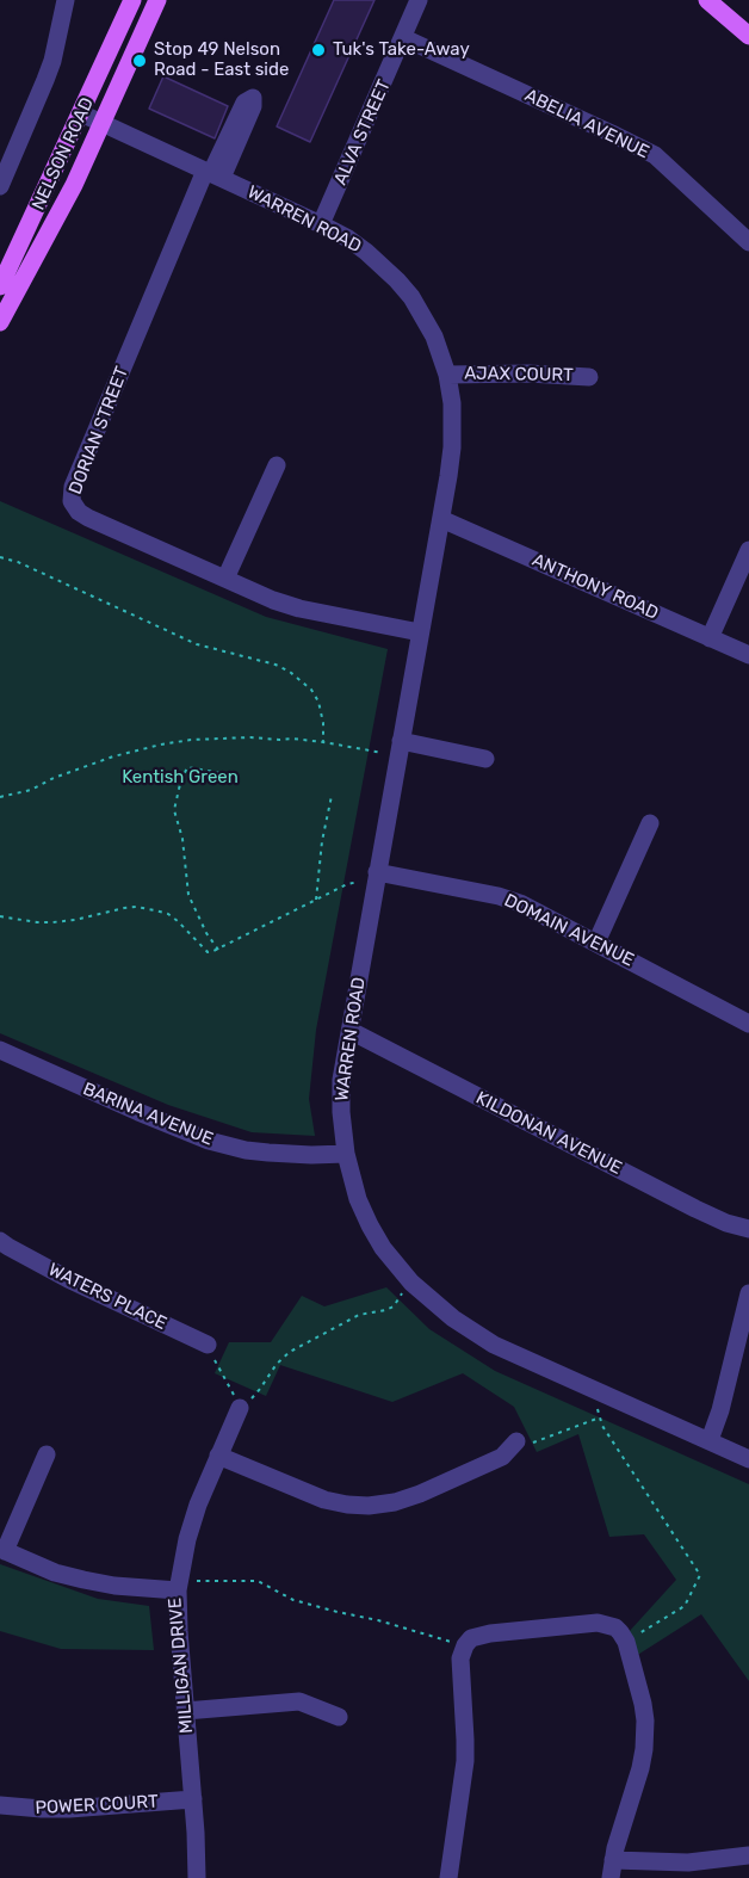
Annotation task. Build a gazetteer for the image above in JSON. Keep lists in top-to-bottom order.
{
  "streets": {
    "main road": ["NELSON ROAD"],
    "street": [
      "ABELIA AVENUE",
      "ALVA STREET",
      "WARREN ROAD",
      "AJAX COURT",
      "DORIAN STREET",
      "ANTHONY ROAD",
      "DOMAIN AVENUE",
      "BARINA AVENUE",
      "KILDONAN AVENUE",
      "WATERS PLACE",
      "MILLIGAN DRIVE",
      "POWER COURT"
    ]
  },
  "crossings": [
    ["ABELIA AVENUE", "ALVA STREET"],
    ["ALVA STREET", "WARREN ROAD"],
    ["NELSON ROAD", "WARREN ROAD"],
    ["WARREN ROAD", "AJAX COURT"],
    ["WARREN ROAD", "DORIAN STREET"],
    ["WARREN ROAD", "ANTHONY ROAD"],
    ["WARREN ROAD", "DOMAIN AVENUE"],
    ["WARREN ROAD", "BARINA AVENUE"],
    ["WARREN ROAD", "KILDONAN AVENUE"],
    ["MILLIGAN DRIVE", "POWER COURT"]
  ],
  "parks": ["Kentish Green"],
  "places": ["Tuk's Take-Away", "Stop 49 Nelson Road - East side"]
}
